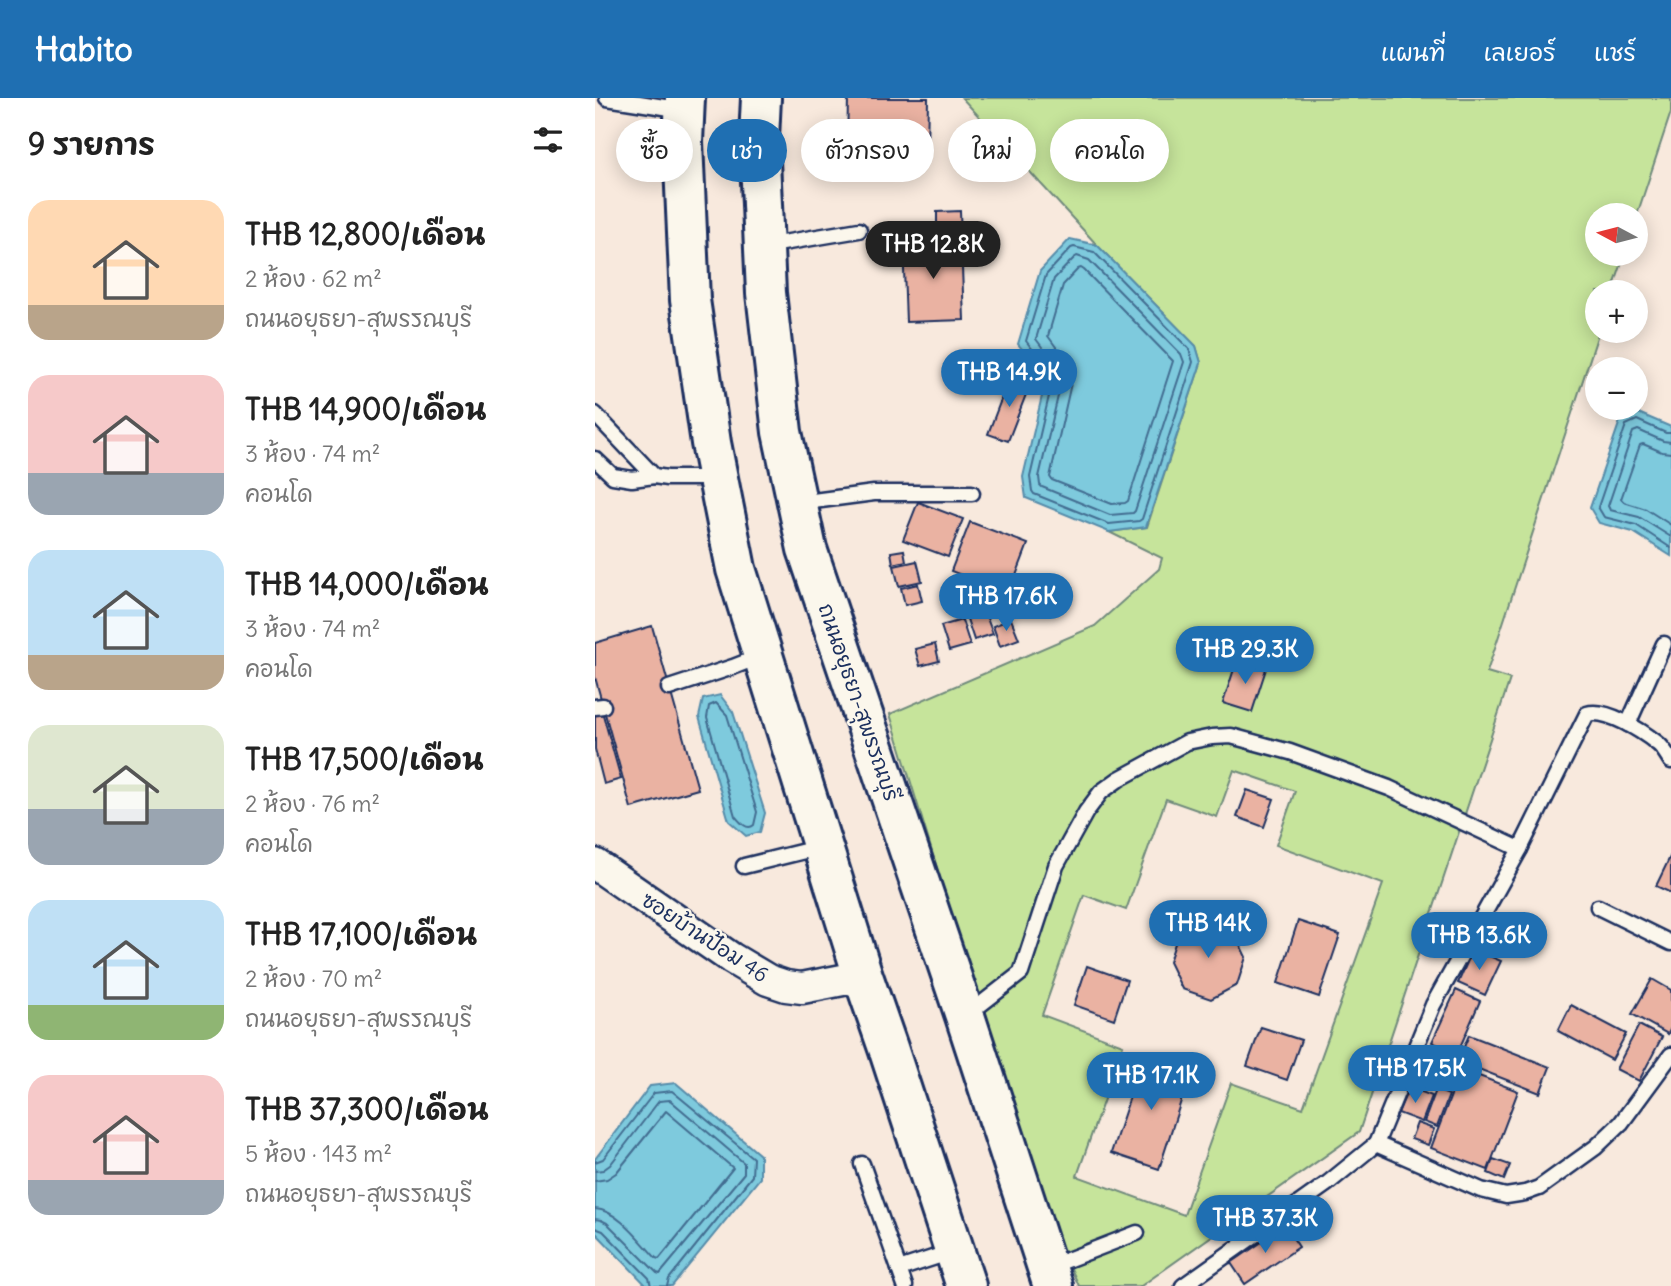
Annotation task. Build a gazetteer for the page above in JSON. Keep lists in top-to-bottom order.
{
  "streets": {
    "main road": ["ถนนอยุธยา-สุพรรณบุรี"],
    "street": ["ซอยบ้านป้อม 46"]
  },
  "north": "left",
  "page": {
    "header": "Habito",
    "nav": ["แผนที่", "เลเยอร์", "แชร์"],
    "heading": "9 รายการ",
    "chip": [
      "ซื้อ",
      "เช่า",
      "ตัวกรอง",
      "ใหม่",
      "คอนโด"
    ],
    "list": [
      {
        "name": "THB 12,800/เดือน",
        "note": "2 ห้อง · 62 m² · ถนนอยุธยา-สุพรรณบุรี"
      },
      {
        "name": "THB 14,900/เดือน",
        "note": "3 ห้อง · 74 m² · คอนโด"
      },
      {
        "name": "THB 14,000/เดือน",
        "note": "3 ห้อง · 74 m² · คอนโด"
      },
      {
        "name": "THB 17,500/เดือน",
        "note": "2 ห้อง · 76 m² · คอนโด"
      },
      {
        "name": "THB 17,100/เดือน",
        "note": "2 ห้อง · 70 m² · ถนนอยุธยา-สุพรรณบุรี"
      },
      {
        "name": "THB 37,300/เดือน",
        "note": "5 ห้อง · 143 m² · ถนนอยุธยา-สุพรรณบุรี"
      }
    ],
    "map_buttons": ["+", "−"],
    "price": [
      "THB 12.8K",
      "THB 14.9K",
      "THB 17.6K",
      "THB 29.3K",
      "THB 14K",
      "THB 13.6K",
      "THB 17.5K",
      "THB 17.1K",
      "THB 37.3K"
    ]
  }
}
